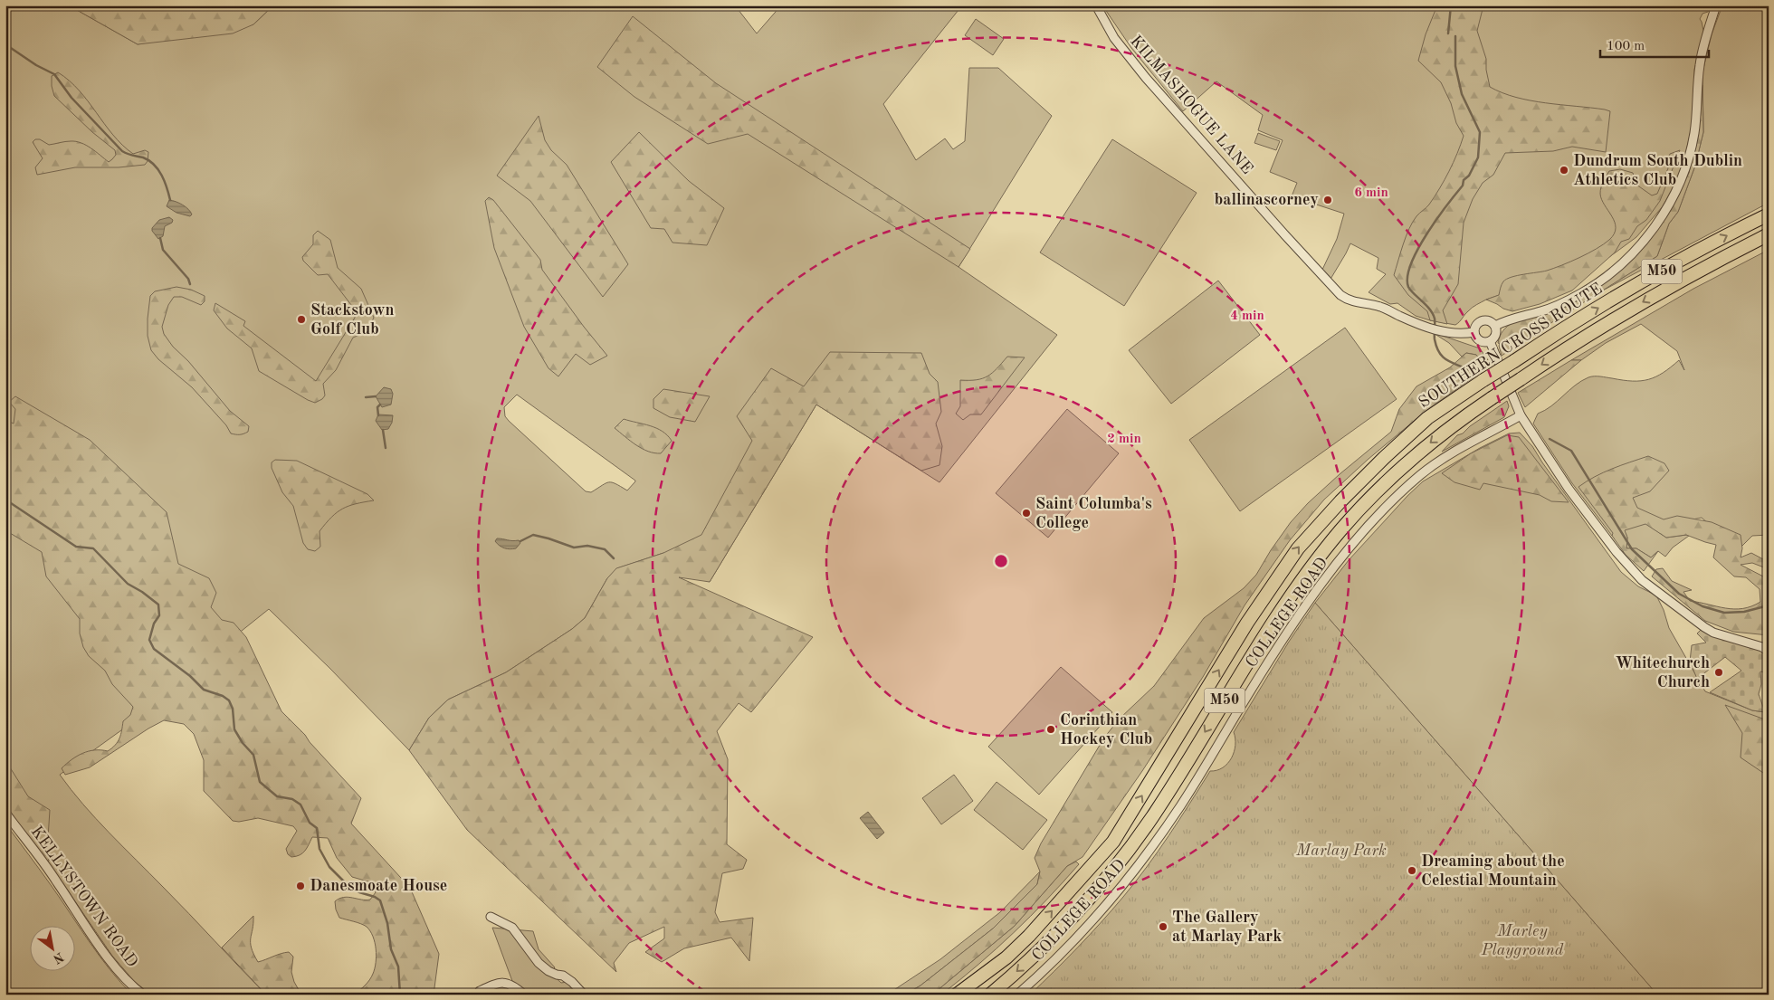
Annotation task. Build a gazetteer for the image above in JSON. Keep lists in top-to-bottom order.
{
  "streets": {
    "highway": ["M50", "SOUTHERN CROSS ROUTE"],
    "street": ["KILMASHOGUE LANE", "COLLEGE ROAD", "KELLYSTOWN ROAD"]
  },
  "parks": ["Marlay Park", "Marley Playground"],
  "places": [
    "Dundrum South Dublin Athletics Club",
    "ballinascorney",
    "Stackstown Golf Club",
    "Saint Columba's College",
    "Whitechurch Church",
    "Corinthian Hockey Club",
    "Dreaming about the Celestial Mountain",
    "Danesmoate House",
    "The Gallery at Marlay Park"
  ],
  "scale_bar": "100 m",
  "north": "bottom right",
  "rings": ["6 min", "4 min", "2 min"]
}
